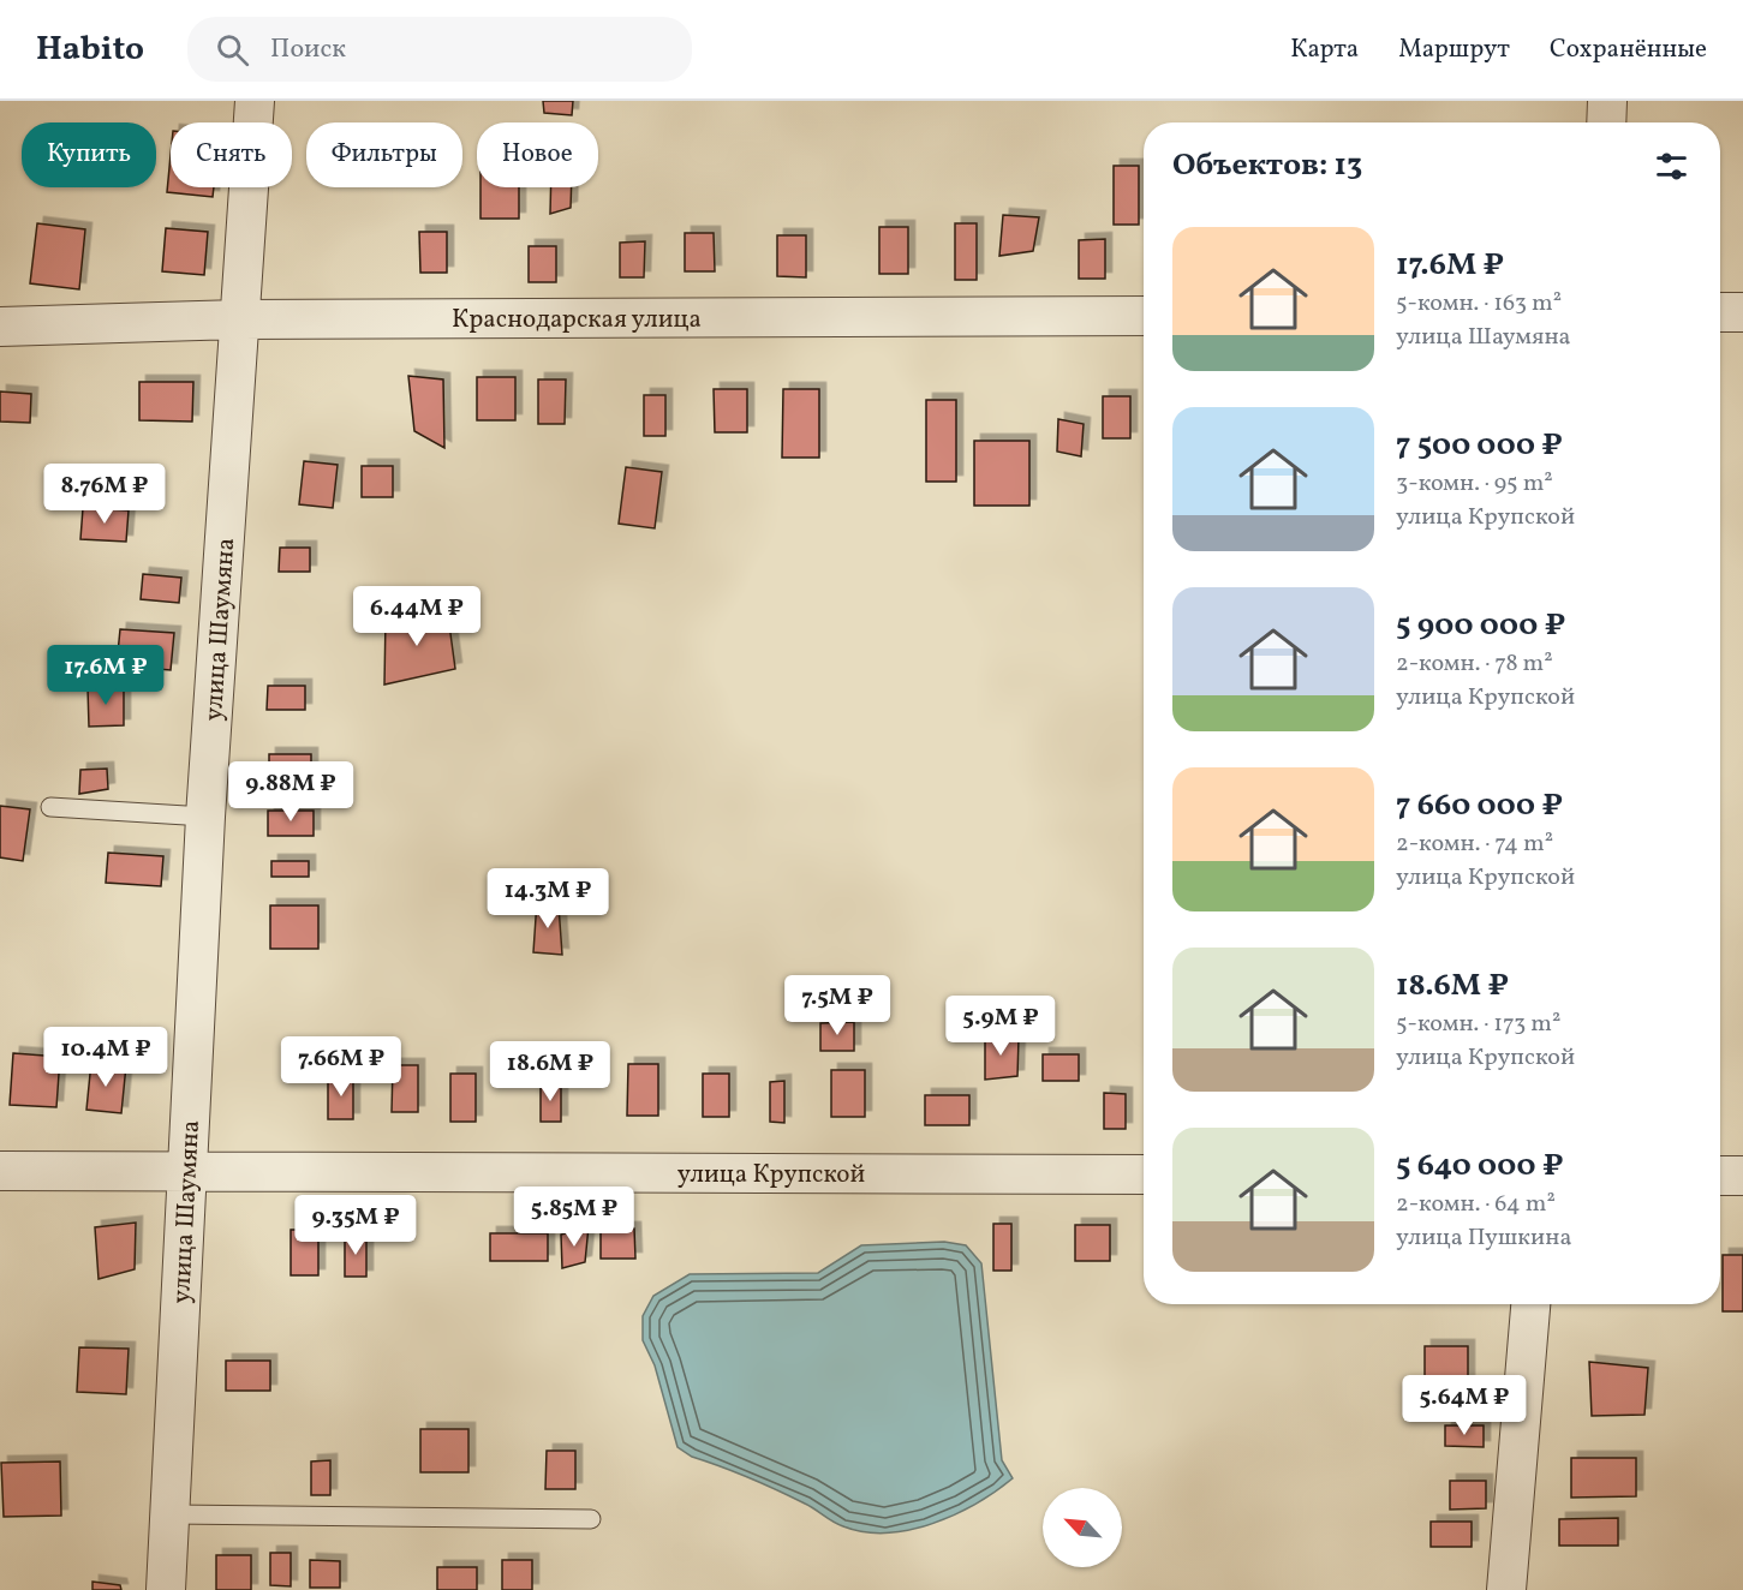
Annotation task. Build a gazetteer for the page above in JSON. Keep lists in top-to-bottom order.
{
  "streets": {
    "street": ["Краснодарская улица", "улица Шаумяна", "улица Крупской"]
  },
  "crossings": [
    ["Краснодарская улица", "улица Шаумяна"],
    ["улица Шаумяна", "улица Крупской"]
  ],
  "north": "top left",
  "page": {
    "header": "Habito",
    "search": "Поиск",
    "nav": ["Карта", "Маршрут", "Сохранённые"],
    "chip": [
      "Купить",
      "Снять",
      "Фильтры",
      "Новое"
    ],
    "heading": "Объектов: 13",
    "list": [
      {
        "name": "17.6M ₽",
        "note": "5-комн. · 163 m² · улица Шаумяна"
      },
      {
        "name": "7 500 000 ₽",
        "note": "3-комн. · 95 m² · улица Крупской"
      },
      {
        "name": "5 900 000 ₽",
        "note": "2-комн. · 78 m² · улица Крупской"
      },
      {
        "name": "7 660 000 ₽",
        "note": "2-комн. · 74 m² · улица Крупской"
      },
      {
        "name": "18.6M ₽",
        "note": "5-комн. · 173 m² · улица Крупской"
      },
      {
        "name": "5 640 000 ₽",
        "note": "2-комн. · 64 m² · улица Пушкина"
      }
    ],
    "price": [
      "8.76M ₽",
      "6.44M ₽",
      "17.6M ₽",
      "9.88M ₽",
      "14.3M ₽",
      "7.5M ₽",
      "5.9M ₽",
      "10.4M ₽",
      "7.66M ₽",
      "18.6M ₽",
      "5.85M ₽",
      "9.35M ₽",
      "5.64M ₽"
    ]
  }
}
